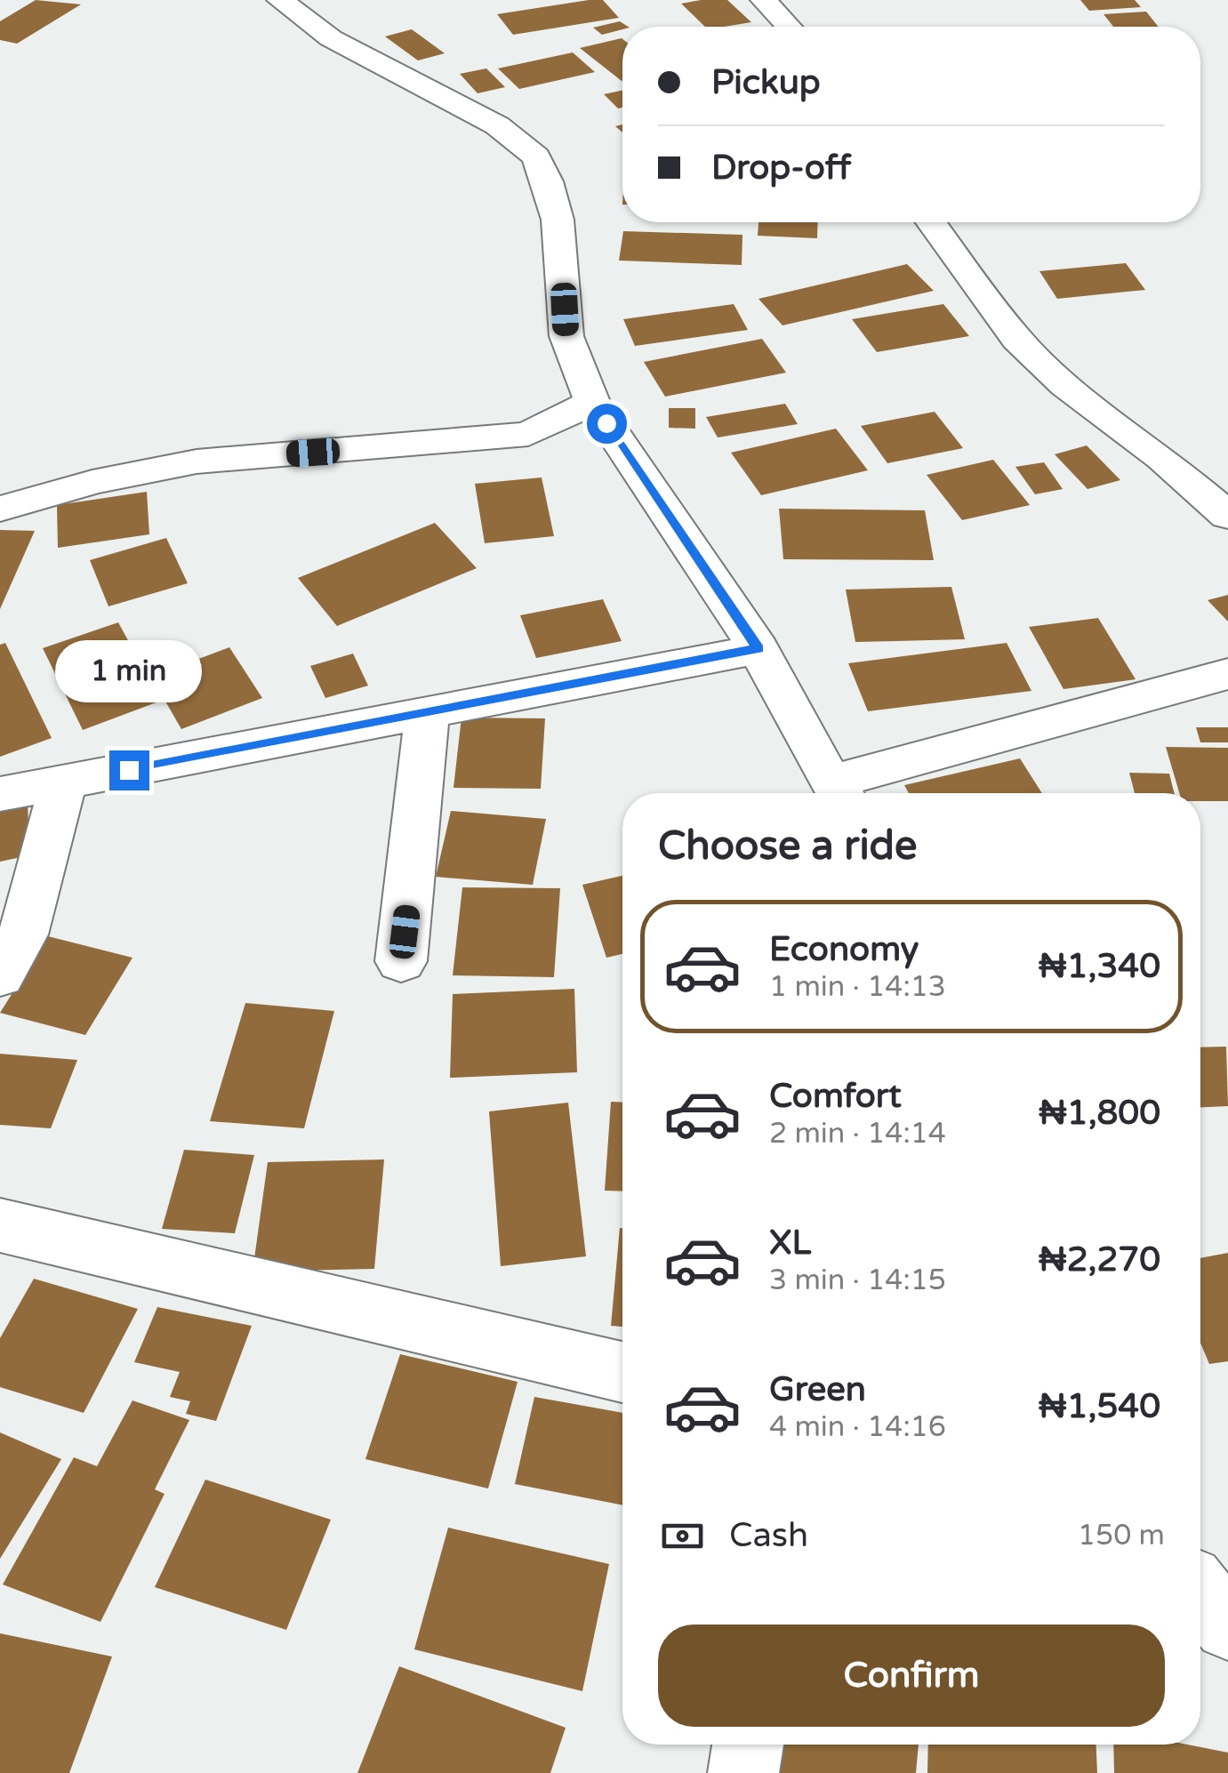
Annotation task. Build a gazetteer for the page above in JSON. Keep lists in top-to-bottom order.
{
  "page": {
    "banner": ["Pickup", "Drop-off"],
    "bubble": "1 min",
    "heading": "Choose a ride",
    "list": [
      {
        "name": "Economy",
        "note": "1 min · 14:13",
        "value": "₦1,340"
      },
      {
        "name": "Comfort",
        "note": "2 min · 14:14",
        "value": "₦1,800"
      },
      {
        "name": "XL",
        "note": "3 min · 14:15",
        "value": "₦2,270"
      },
      {
        "name": "Green",
        "note": "4 min · 14:16",
        "value": "₦1,540"
      }
    ],
    "pay": ["Cash", "150 m"],
    "buttons": "Confirm"
  }
}
